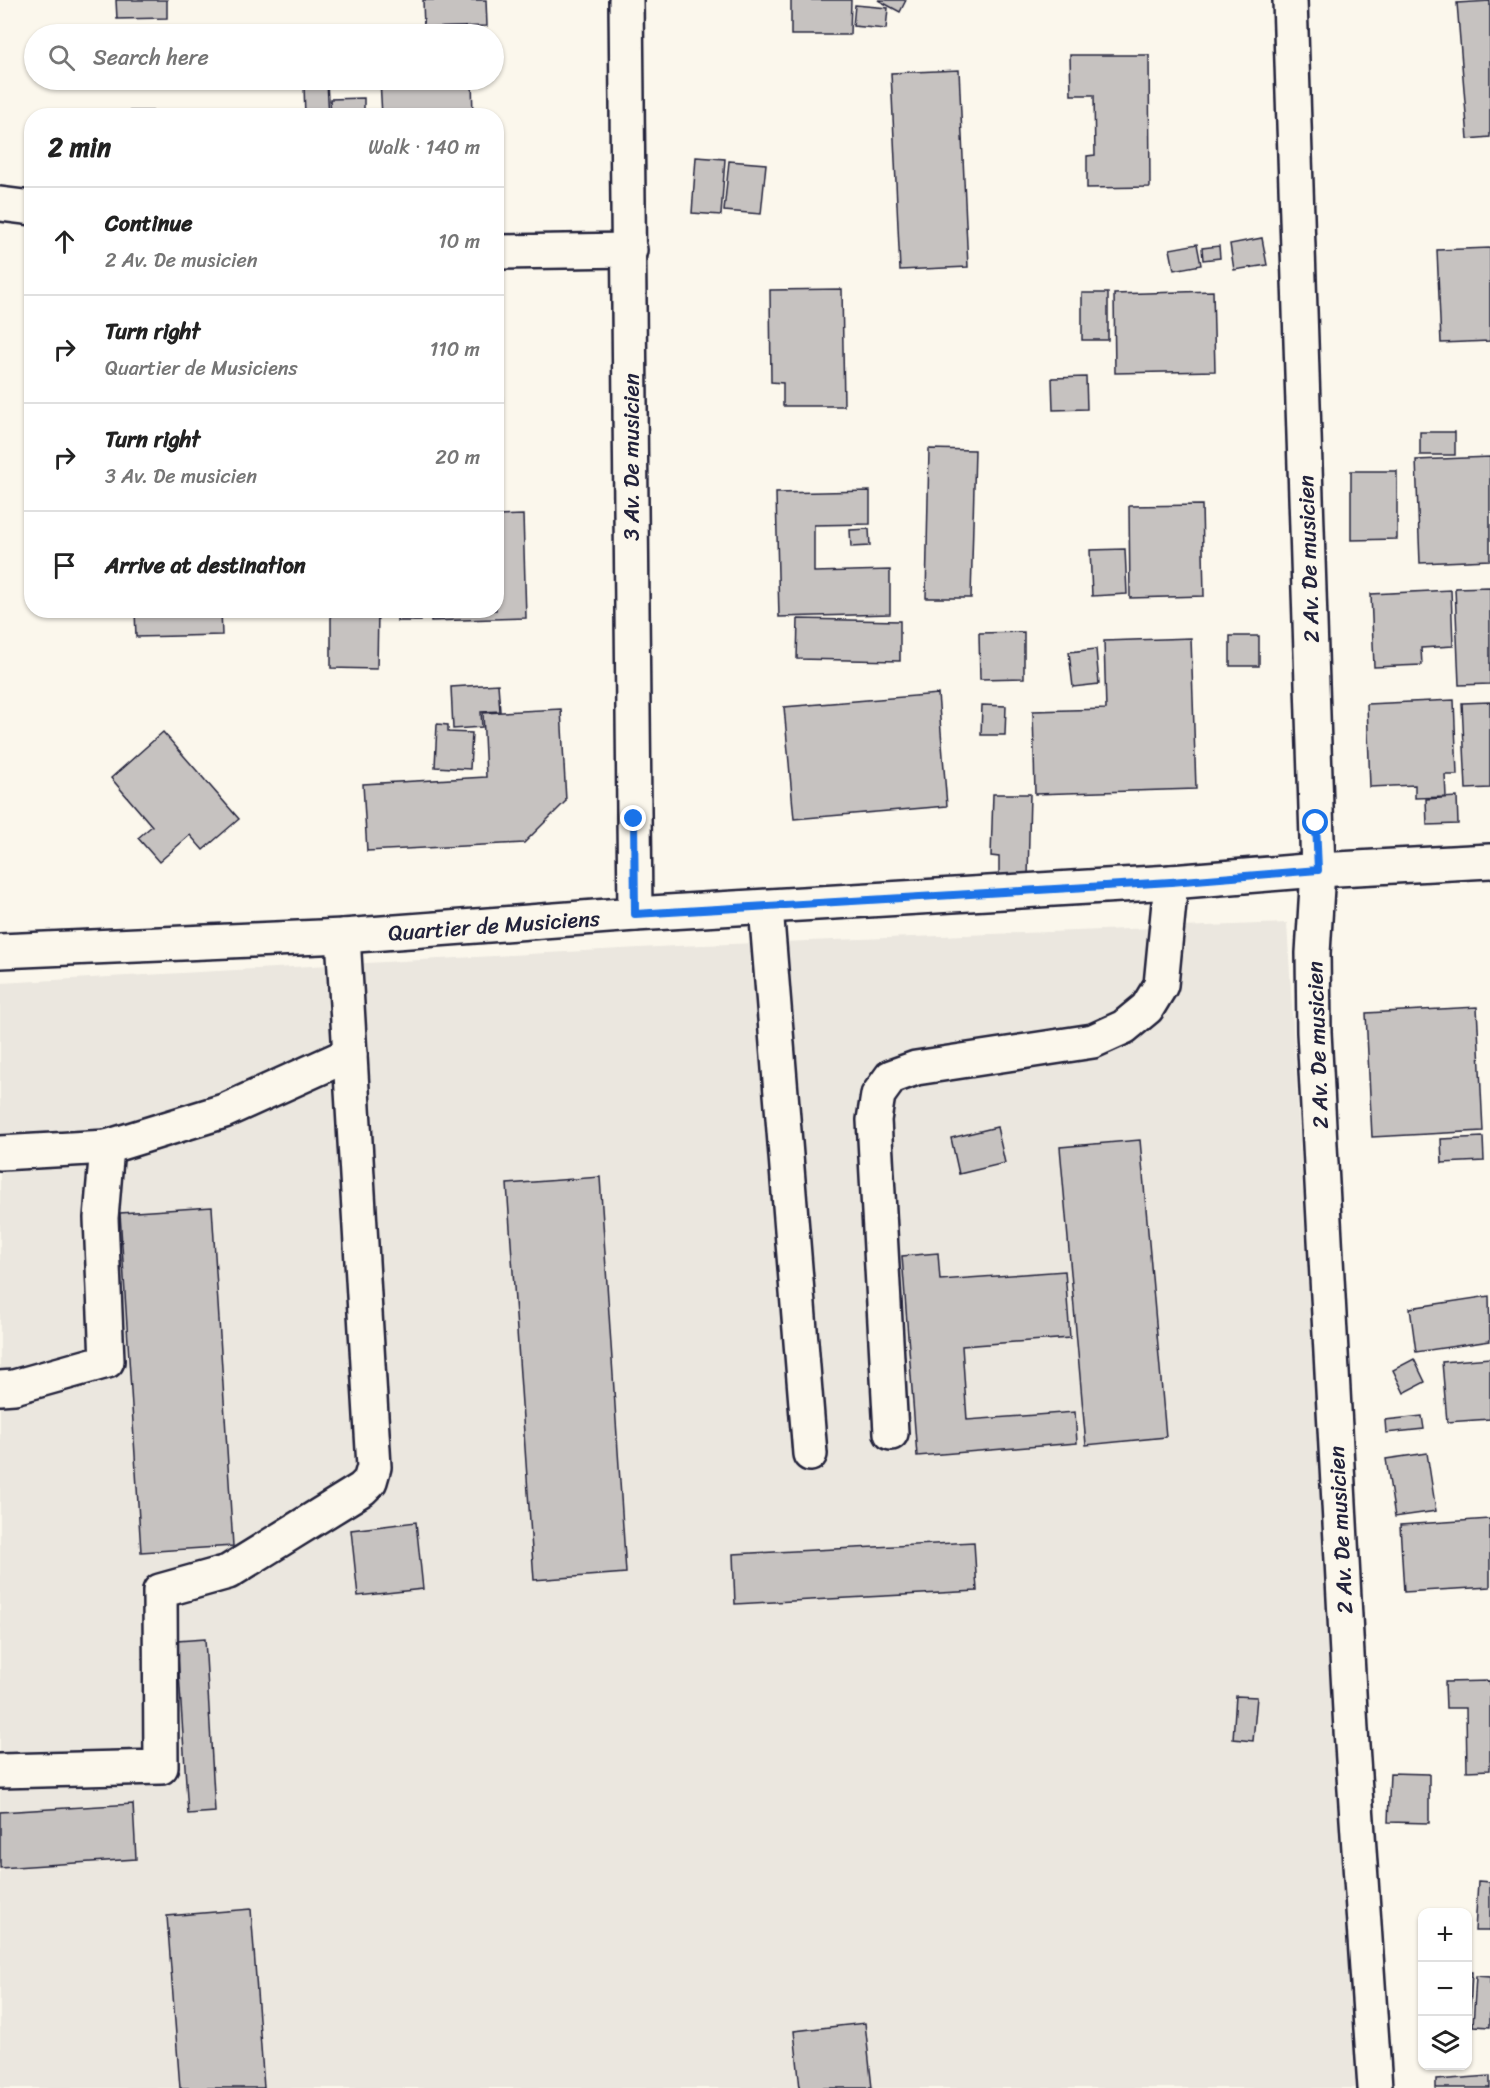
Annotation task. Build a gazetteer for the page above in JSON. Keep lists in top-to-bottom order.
{
  "streets": {
    "street": ["3 Av. De musicien", "2 Av. De musicien", "Quartier de Musiciens"]
  },
  "crossings": [
    ["3 Av. De musicien", "Quartier de Musiciens"],
    ["2 Av. De musicien", "Quartier de Musiciens"]
  ],
  "page": {
    "search": "Search here",
    "heading": ["2 min", "Walk · 140 m"],
    "list": [
      ["Continue", "2 Av. De musicien", "10 m"],
      ["Turn right", "Quartier de Musiciens", "110 m"],
      ["Turn right", "3 Av. De musicien", "20 m"],
      "Arrive at destination"
    ],
    "map_buttons": ["+", "−"]
  }
}
